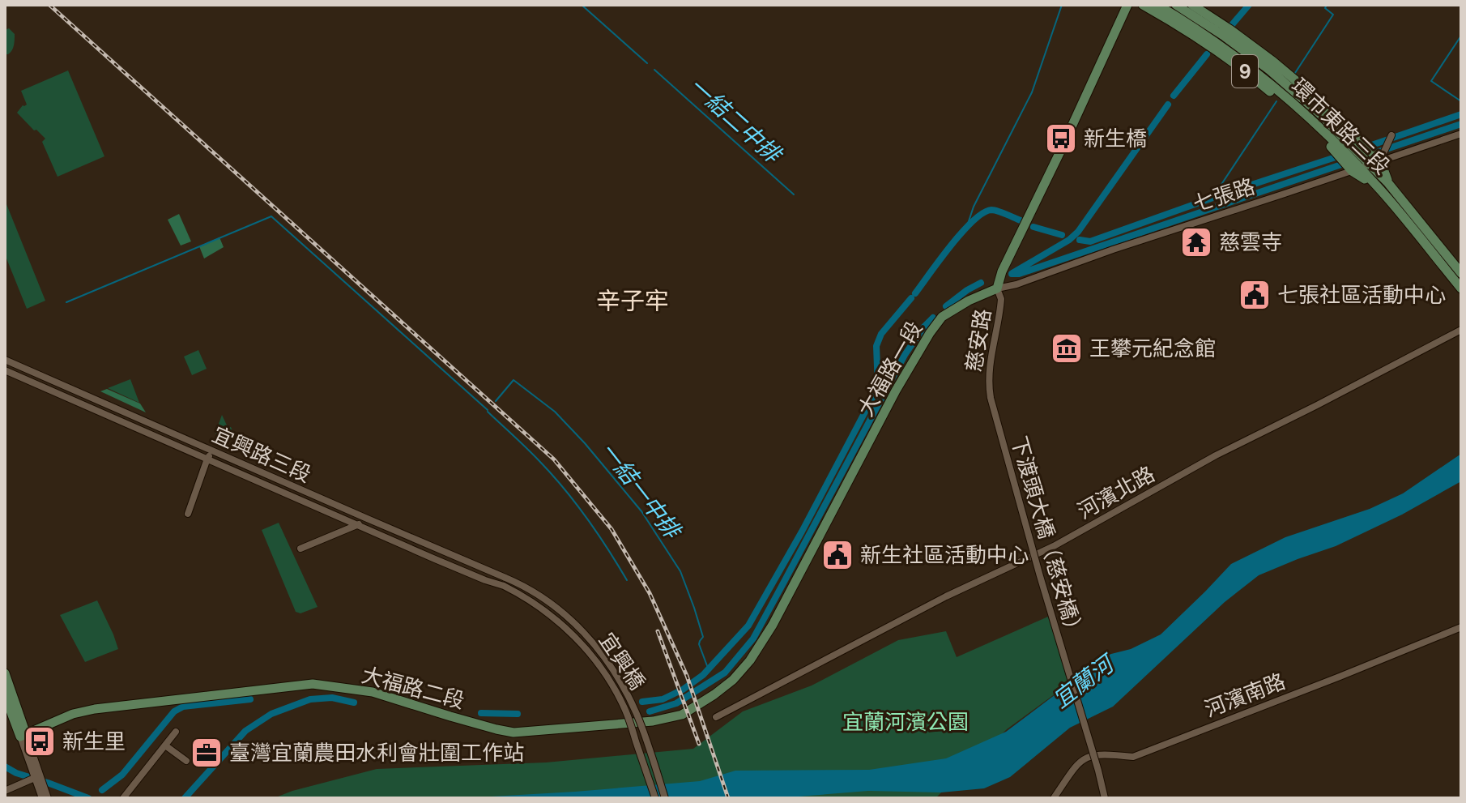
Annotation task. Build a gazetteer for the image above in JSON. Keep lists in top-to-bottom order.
{
  "streets": {
    "main road": [
      "9",
      "環市東路三段",
      "大福路一段",
      "大福路二段"
    ],
    "street": [
      "七張路",
      "慈安路",
      "宜興路三段",
      "河濱北路",
      "下渡頭大橋（慈安橋）",
      "宜興橋",
      "河濱南路"
    ]
  },
  "crossings": [
    ["9", "環市東路三段"],
    ["環市東路三段", "七張路"],
    ["七張路", "慈安路"],
    ["七張路", "大福路一段"],
    ["慈安路", "大福路一段"],
    ["慈安路", "下渡頭大橋（慈安橋）"],
    ["大福路一段", "大福路二段"],
    ["宜興路三段", "宜興橋"]
  ],
  "districts": ["辛子牢"],
  "water": ["一結二中排", "一結一中排", "宜蘭河"],
  "parks": ["宜蘭河濱公園"],
  "places": {
    "bus stop": ["新生橋", "新生里"],
    "temple": ["慈雲寺"],
    "public building": ["七張社區活動中心", "新生社區活動中心"],
    "museum": ["王攀元紀念館"],
    "office": ["臺灣宜蘭農田水利會壯圍工作站"]
  }
}
